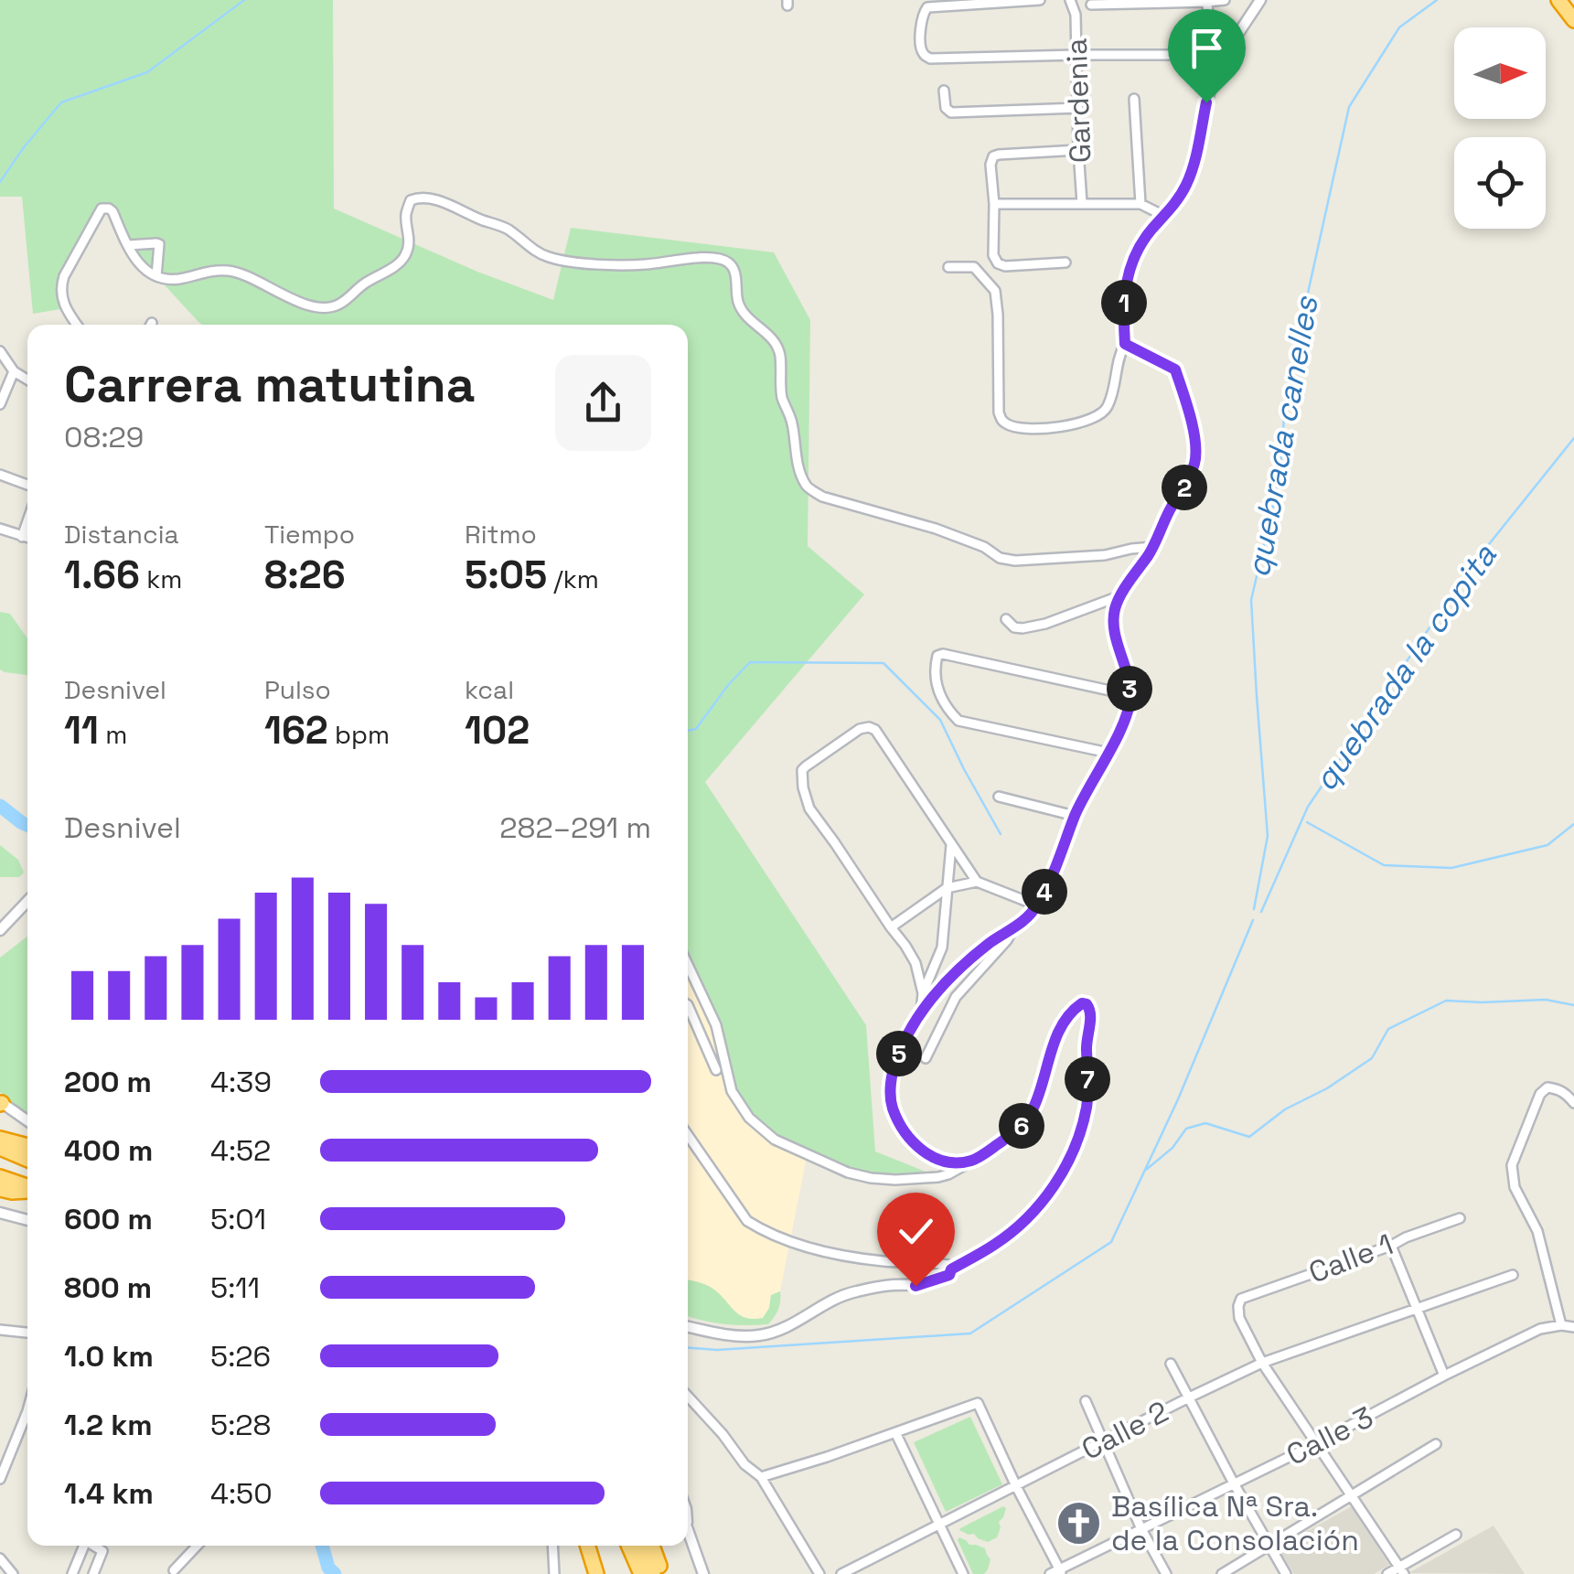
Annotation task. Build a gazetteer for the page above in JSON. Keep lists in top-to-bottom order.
{
  "streets": {
    "street": [
      "Gardenia",
      "Calle 1",
      "Calle 2",
      "Calle 3"
    ]
  },
  "crossings": [
    ["Calle 1", "Calle 2"]
  ],
  "water": ["quebrada canelles", "quebrada la copita"],
  "places": {
    "church": ["Basílica Nª Sra. de la Consolación"]
  },
  "north": "right",
  "page": {
    "pins": [
      "1",
      "2",
      "3",
      "4",
      "5",
      "7",
      "6"
    ],
    "heading": ["Carrera matutina", "08:29"],
    "stats": [
      ["Distancia", "1.66 km"],
      ["Tiempo", "8:26"],
      ["Ritmo", "5:05 /km"],
      ["Desnivel", "11 m"],
      ["Pulso", "162 bpm"],
      ["kcal", "102"]
    ],
    "chart": ["Desnivel", "282–291 m"],
    "list": [
      {
        "name": "200 m",
        "note": "4:39"
      },
      {
        "name": "400 m",
        "note": "4:52"
      },
      {
        "name": "600 m",
        "note": "5:01"
      },
      {
        "name": "800 m",
        "note": "5:11"
      },
      {
        "name": "1.0 km",
        "note": "5:26"
      },
      {
        "name": "1.2 km",
        "note": "5:28"
      },
      {
        "name": "1.4 km",
        "note": "4:50"
      }
    ]
  }
}
